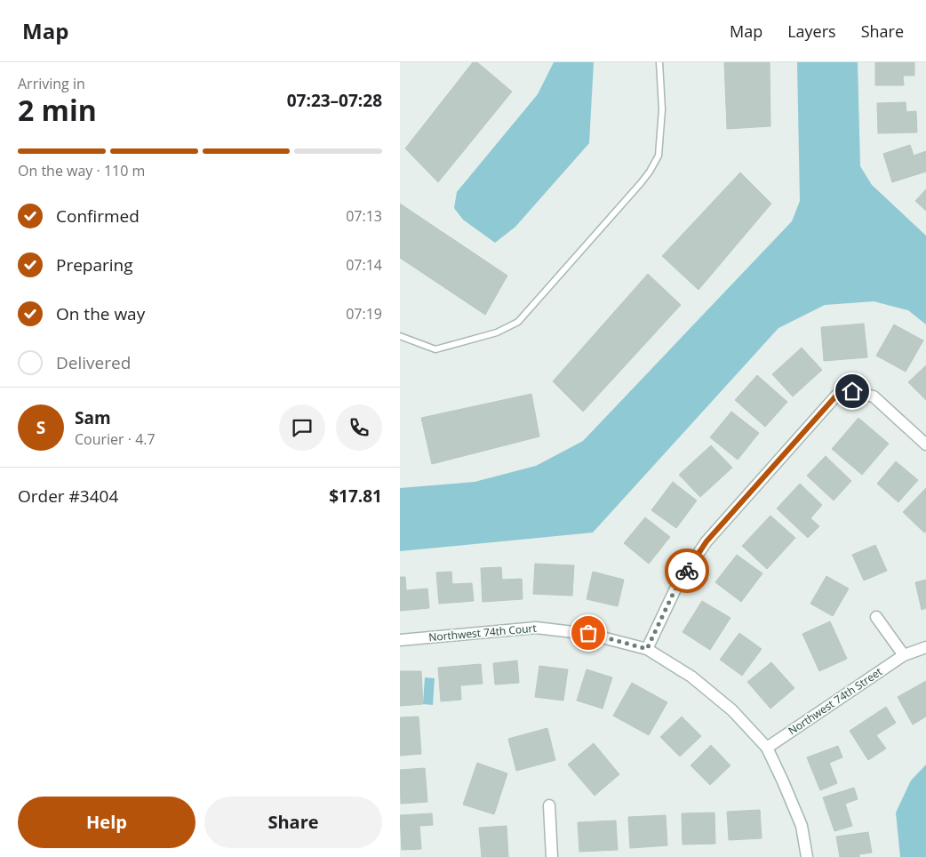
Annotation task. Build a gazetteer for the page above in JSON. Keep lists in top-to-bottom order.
{
  "streets": {
    "street": ["Northwest 74th Court", "Northwest 74th Street"]
  },
  "crossings": [
    ["Northwest 74th Court", "Northwest 74th Street"]
  ],
  "page": {
    "header": "Map",
    "nav": ["Map", "Layers", "Share"],
    "heading": ["2 min", "Arriving in", "07:23–07:28"],
    "panel": [
      "Sam",
      "Courier · 4.7",
      "Order #3404",
      "$17.81"
    ],
    "bar": "On the way · 110 m",
    "list": [
      ["Confirmed", "07:13"],
      ["Preparing", "07:14"],
      ["On the way", "07:19"],
      "Delivered"
    ],
    "round": "S",
    "buttons": ["Help", "Share"]
  }
}
